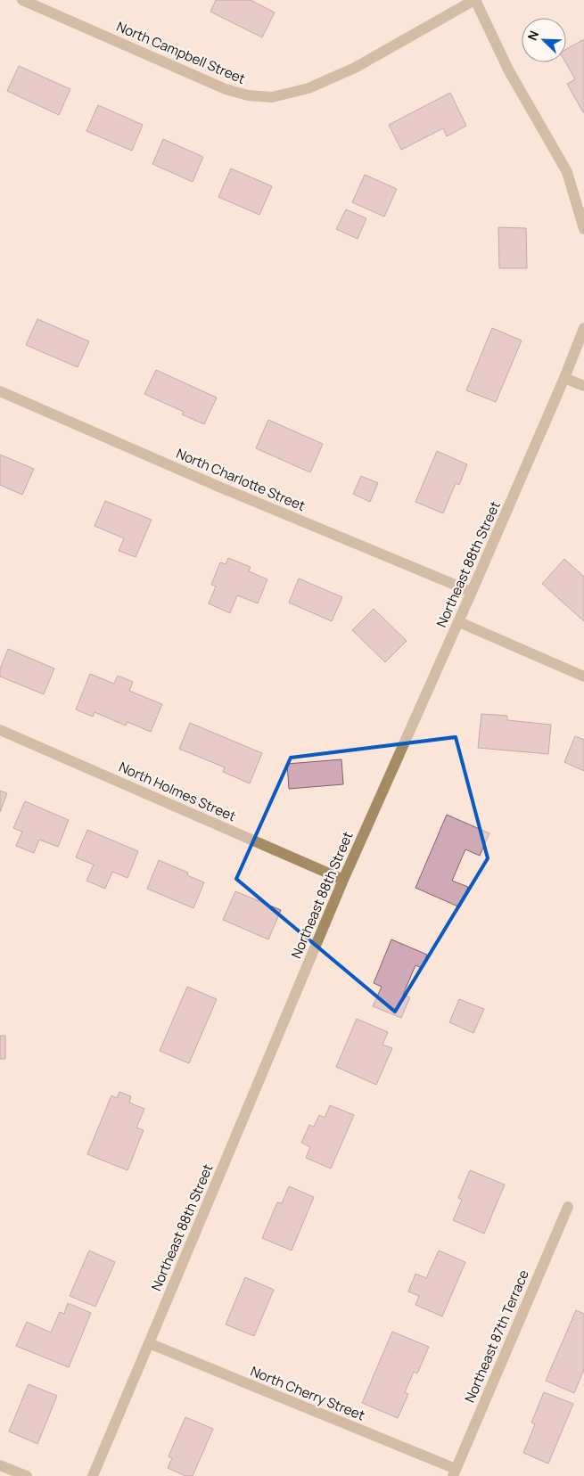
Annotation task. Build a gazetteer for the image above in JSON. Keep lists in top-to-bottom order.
{
  "streets": {
    "street": [
      "North Campbell Street",
      "North Charlotte Street",
      "Northeast 88th Street",
      "North Holmes Street",
      "Northeast 87th Terrace",
      "North Cherry Street"
    ]
  },
  "crossings": [
    ["North Charlotte Street", "Northeast 88th Street"],
    ["Northeast 88th Street", "North Holmes Street"],
    ["Northeast 88th Street", "North Cherry Street"],
    ["Northeast 87th Terrace", "North Cherry Street"]
  ],
  "north": "top left"
}
